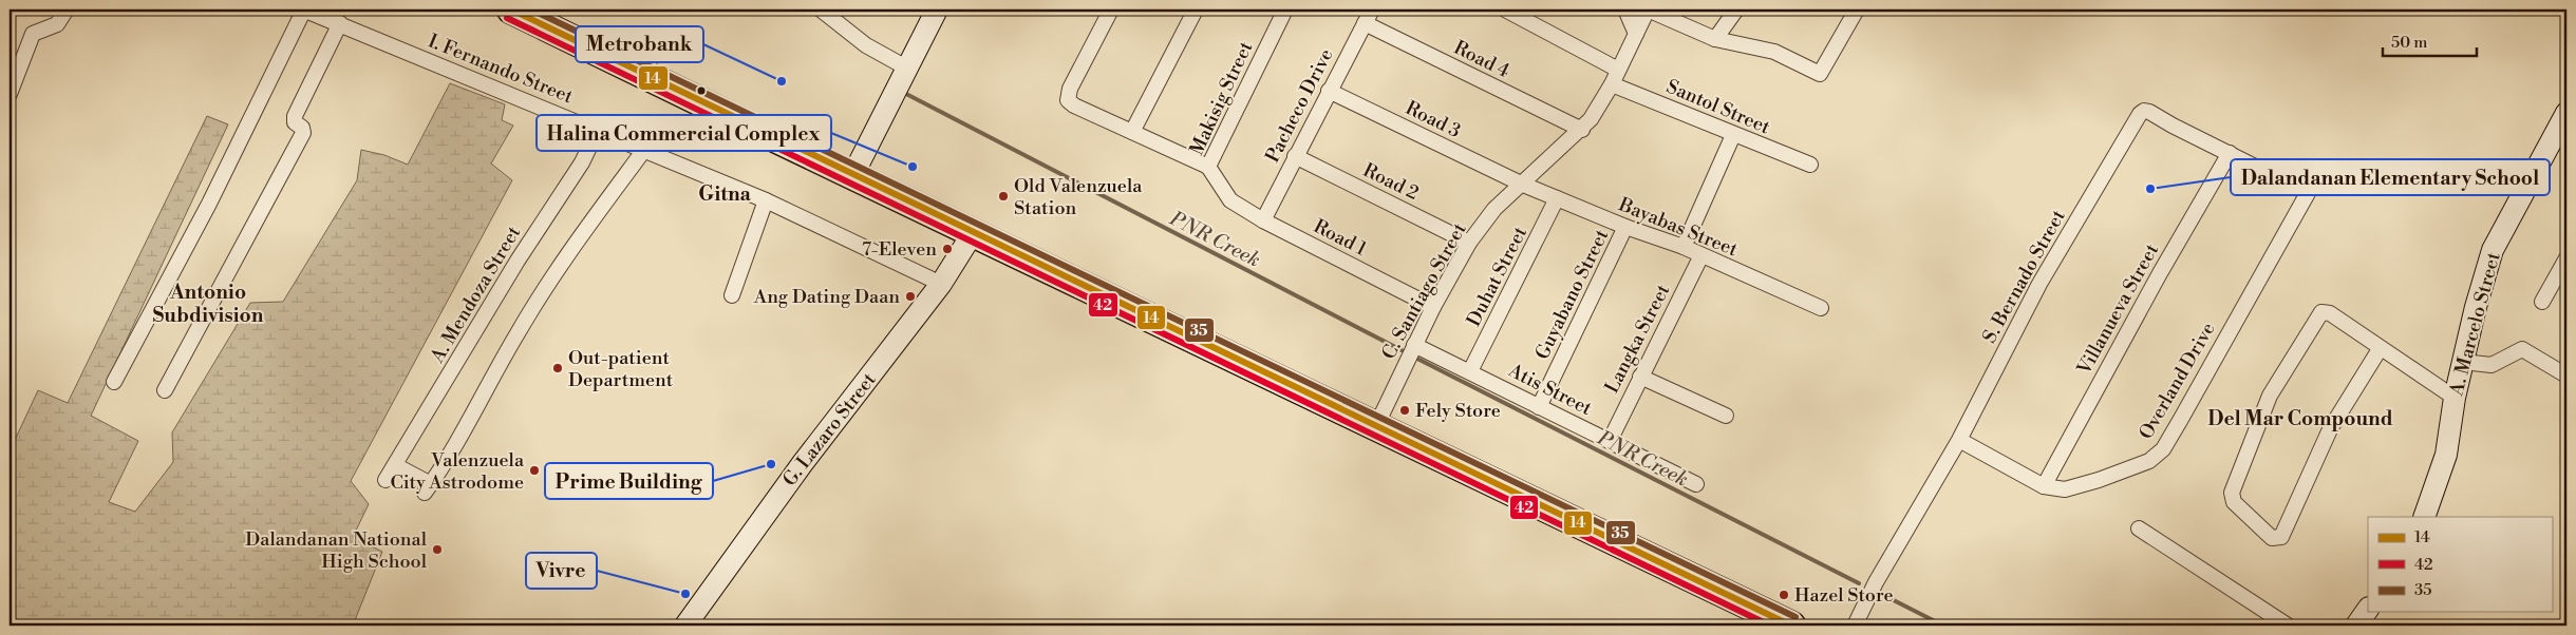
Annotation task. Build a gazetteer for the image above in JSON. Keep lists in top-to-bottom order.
{
  "streets": {
    "street": [
      "Road 4",
      "I. Fernando Street",
      "Makisig Street",
      "Pacheco Drive",
      "Santol Street",
      "Road 3",
      "Road 2",
      "Bayabas Street",
      "Road 1",
      "Duhat Street",
      "S. Bernado Street",
      "C. Santiago Street",
      "A. Mendoza Street",
      "Guyabano Street",
      "Villanueva Street",
      "A. Marcelo Street",
      "Langka Street",
      "Overland Drive",
      "Atis Street",
      "G. Lazaro Street"
    ]
  },
  "crossings": [
    ["Road 4", "Pacheco Drive"],
    ["Road 4", "C. Santiago Street"],
    ["I. Fernando Street", "A. Mendoza Street"],
    ["I. Fernando Street", "G. Lazaro Street"],
    ["Makisig Street", "Road 1"],
    ["Pacheco Drive", "Road 3"],
    ["Pacheco Drive", "Road 2"],
    ["Pacheco Drive", "Road 1"],
    ["Santol Street", "C. Santiago Street"],
    ["Road 3", "Bayabas Street"],
    ["Road 3", "C. Santiago Street"],
    ["Road 2", "C. Santiago Street"],
    ["Bayabas Street", "Duhat Street"],
    ["Bayabas Street", "C. Santiago Street"],
    ["Bayabas Street", "Guyabano Street"],
    ["Bayabas Street", "Langka Street"],
    ["Road 1", "C. Santiago Street"],
    ["Duhat Street", "Atis Street"],
    ["S. Bernado Street", "Villanueva Street"],
    ["S. Bernado Street", "Overland Drive"],
    ["C. Santiago Street", "Atis Street"],
    ["Guyabano Street", "Atis Street"],
    ["Villanueva Street", "Overland Drive"],
    ["Langka Street", "Atis Street"]
  ],
  "districts": ["Gitna", "Antonio Subdivision", "Del Mar Compound"],
  "water": ["PNR Creek"],
  "places": [
    "Metrobank",
    "Halina Commercial Complex",
    "Dalandanan Elementary School",
    "Old Valenzuela Station",
    "7-Eleven",
    "Ang Dating Daan",
    "Out-patient Department",
    "Fely Store",
    "Prime Building",
    "Valenzuela City Astrodome",
    "Dalandanan National High School",
    "Vivre",
    "Hazel Store"
  ],
  "lines": ["transit line 14", "transit line 35", "transit line 42"],
  "legend": ["14", "42", "35"],
  "scale_bar": "50 m"
}
